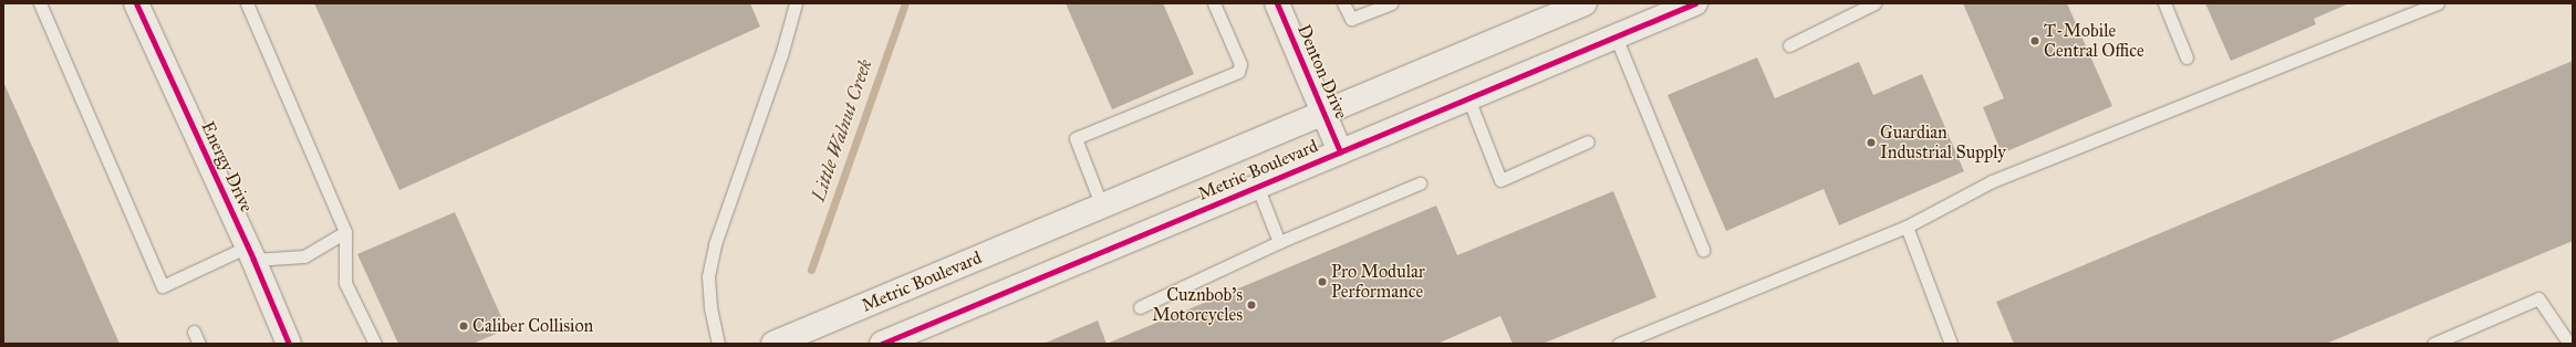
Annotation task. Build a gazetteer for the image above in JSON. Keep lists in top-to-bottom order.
{
  "streets": {
    "main road": ["Denton Drive", "Energy Drive", "Metric Boulevard"]
  },
  "crossings": [
    ["Denton Drive", "Metric Boulevard"]
  ],
  "water": ["Little Walnut Creek"],
  "places": [
    "T-Mobile Central Office",
    "Guardian Industrial Supply",
    "Pro Modular Performance",
    "Cuznbob's Motorcycles",
    "Caliber Collision"
  ]
}
